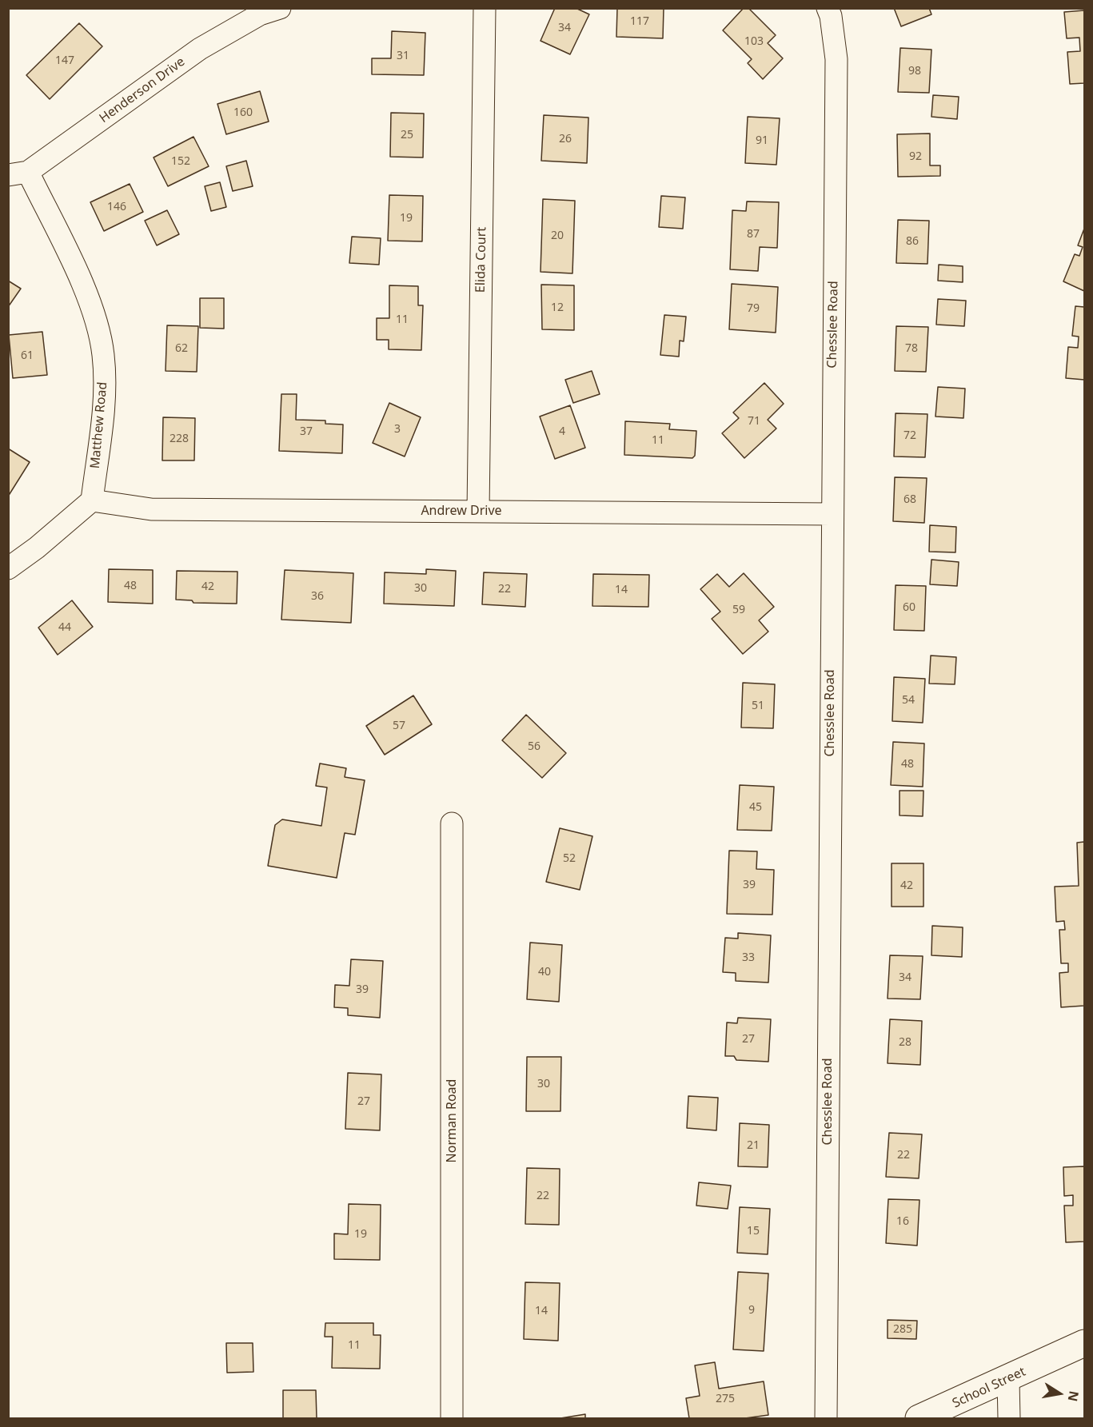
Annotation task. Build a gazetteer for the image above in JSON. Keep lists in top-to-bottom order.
{
  "streets": {
    "main road": ["School Street"],
    "street": [
      "Henderson Drive",
      "Elida Court",
      "Chesslee Road",
      "Matthew Road",
      "Andrew Drive",
      "Norman Road"
    ]
  },
  "crossings": [
    ["Henderson Drive", "Matthew Road"],
    ["Elida Court", "Andrew Drive"],
    ["Chesslee Road", "Andrew Drive"],
    ["Matthew Road", "Andrew Drive"]
  ],
  "house_numbers": [
    "117",
    "34",
    "103",
    "31",
    "147",
    "98",
    "160",
    "25",
    "26",
    "91",
    "92",
    "152",
    "146",
    "19",
    "87",
    "20",
    "86",
    "12",
    "79",
    "11",
    "62",
    "78",
    "61",
    "71",
    "3",
    "37",
    "4",
    "72",
    "228",
    "11",
    "68",
    "48",
    "42",
    "30",
    "22",
    "14",
    "36",
    "60",
    "59",
    "44",
    "54",
    "51",
    "57",
    "56",
    "48",
    "45",
    "52",
    "39",
    "42",
    "33",
    "40",
    "34",
    "39",
    "27",
    "28",
    "30",
    "27",
    "21",
    "22",
    "22",
    "16",
    "15",
    "19",
    "9",
    "14",
    "285",
    "11",
    "275"
  ],
  "north": "right"
}
